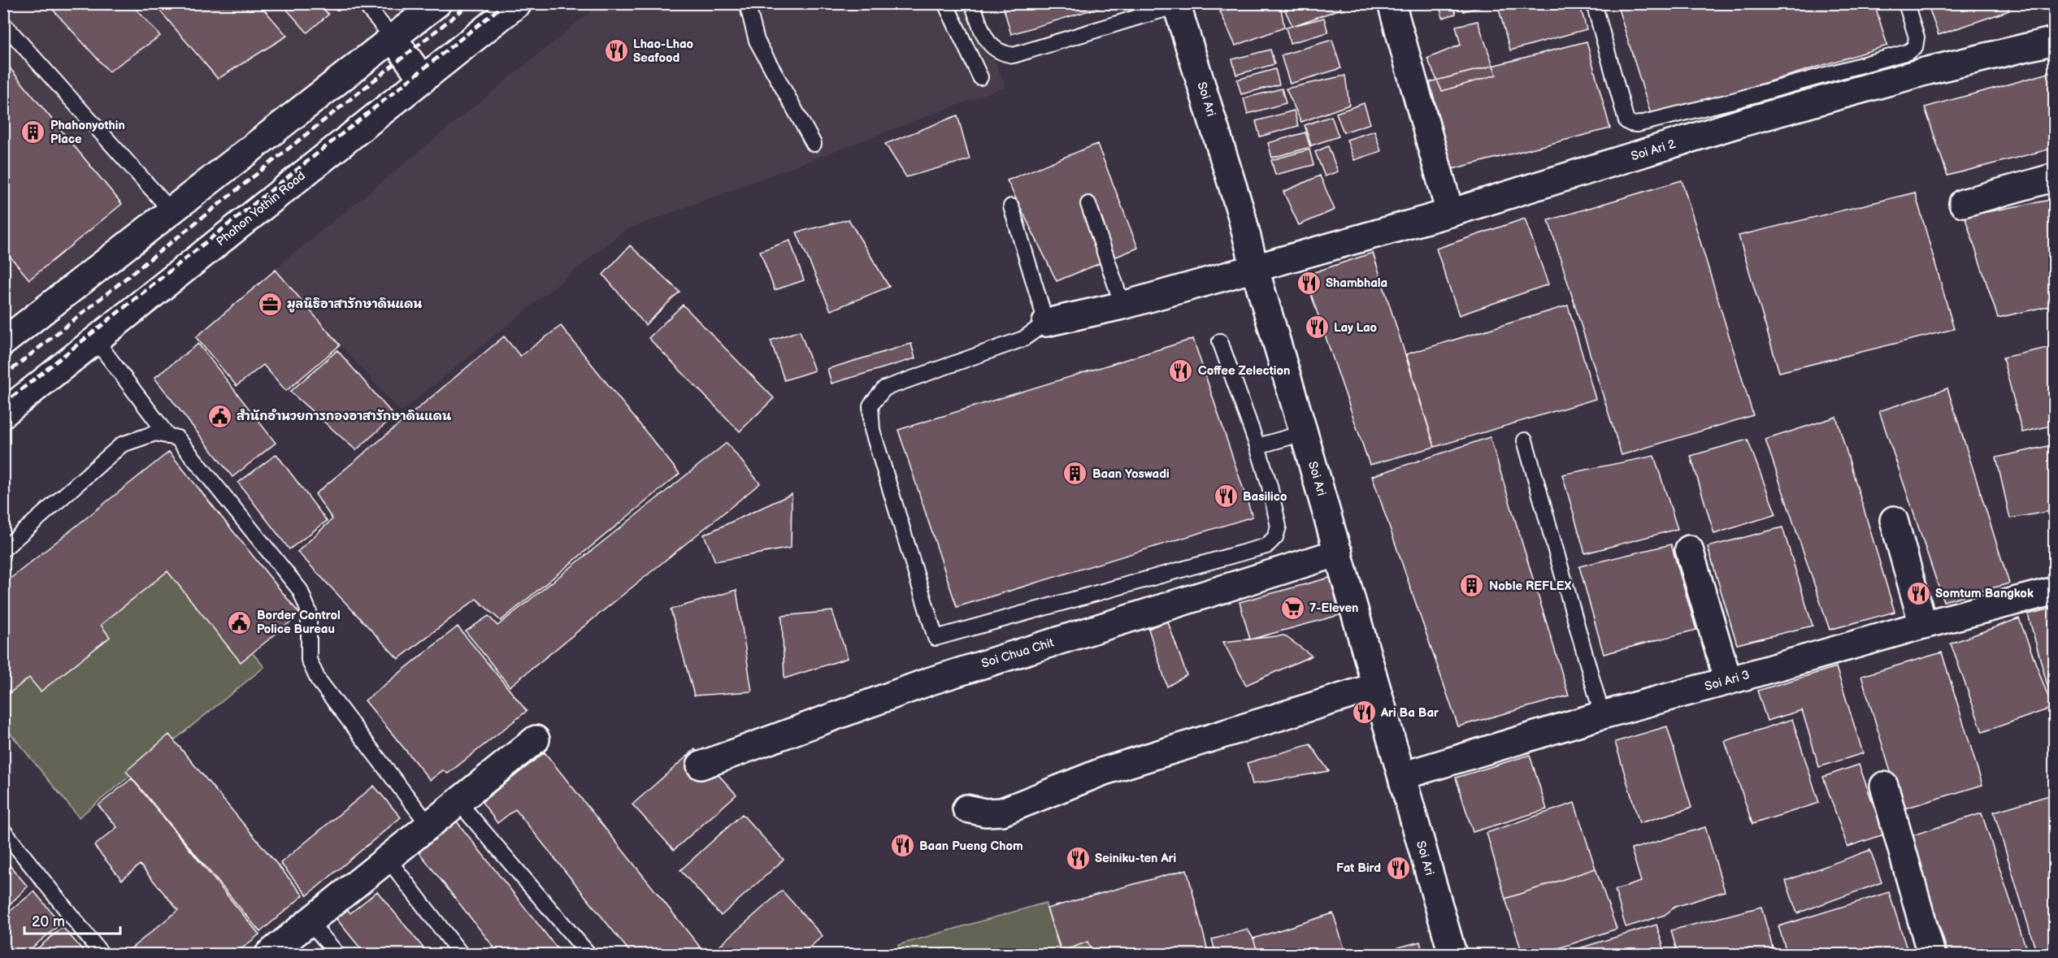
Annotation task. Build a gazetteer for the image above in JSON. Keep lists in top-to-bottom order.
{
  "streets": {
    "street": [
      "Soi Ari",
      "Soi Ari 2",
      "Phahon Yothin Road",
      "Soi Chua Chit",
      "Soi Ari 3"
    ]
  },
  "crossings": [
    ["Soi Ari", "Soi Ari 2"],
    ["Soi Ari", "Soi Chua Chit"],
    ["Soi Ari", "Soi Ari 3"]
  ],
  "places": {
    "restaurant": [
      "Lhao-Lhao Seafood",
      "Shambhala",
      "Lay Lao",
      "Coffee Zelection",
      "Basilico",
      "Somtum Bangkok",
      "Ari Ba Bar",
      "Baan Pueng Chom",
      "Seiniku-ten Ari",
      "Fat Bird"
    ],
    "building": ["Phahonyothin Place", "Baan Yoswadi", "Noble REFLEX"],
    "office": ["มูลนิธิอาสารักษาดินแดน"],
    "public building": ["สำนักอำนวยการกองอาสารักษาดินแดน", "Border Control Police Bureau"],
    "supermarket": ["7-Eleven"]
  },
  "scale_bar": "20 m"
}
